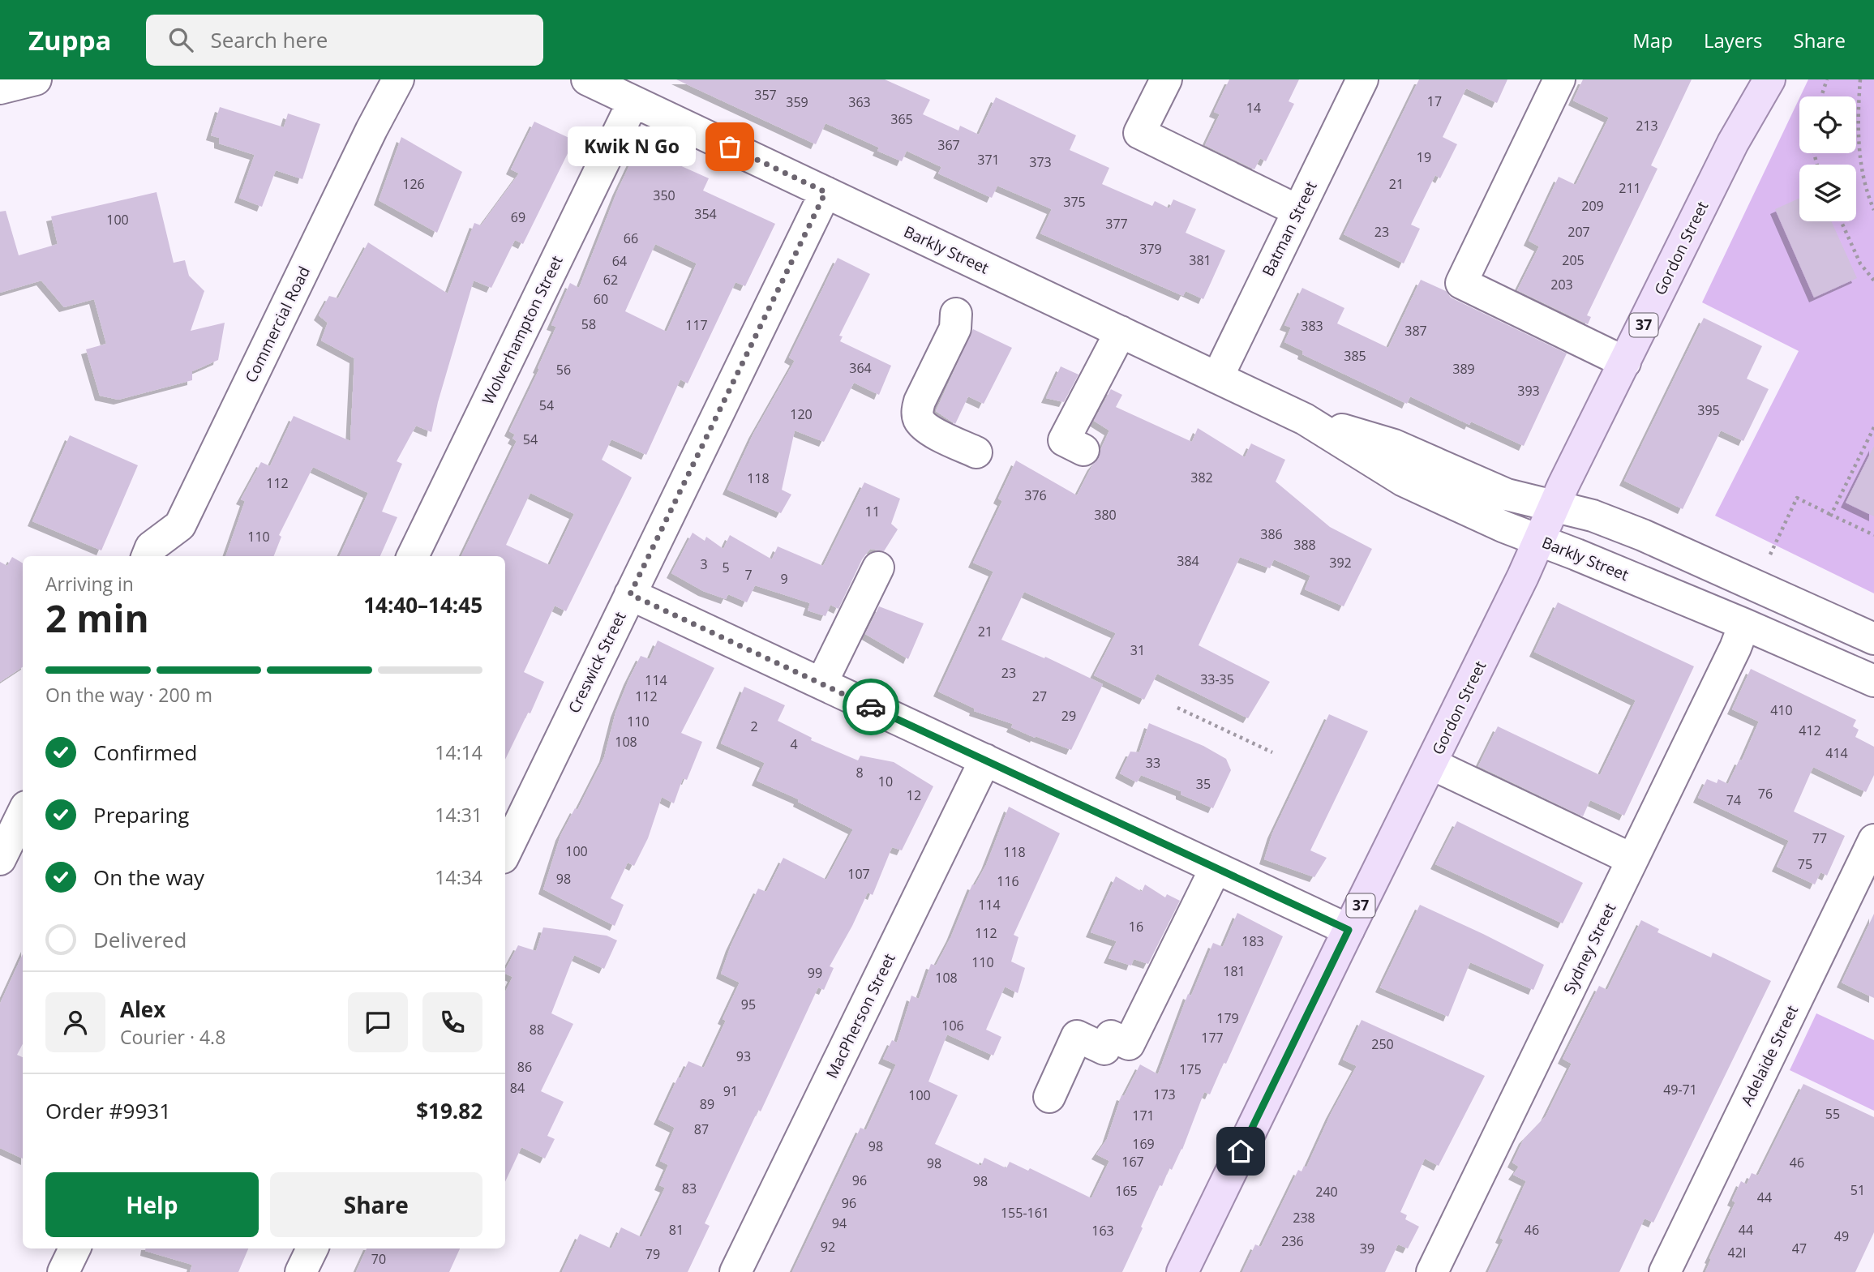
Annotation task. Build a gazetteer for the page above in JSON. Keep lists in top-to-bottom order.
{
  "streets": {
    "main road": ["Gordon Street", "37"],
    "street": [
      "Batman Street",
      "Barkly Street",
      "Commercial Road",
      "Wolverhampton Street",
      "Creswick Street",
      "Sydney Street",
      "MacPherson Street",
      "Adelaide Street"
    ]
  },
  "crossings": [
    ["Batman Street", "Barkly Street"],
    ["Gordon Street", "Barkly Street"],
    ["Barkly Street", "Wolverhampton Street"],
    ["Barkly Street", "Creswick Street"],
    ["Barkly Street", "Sydney Street"]
  ],
  "places": ["Kwik N Go"],
  "house_numbers": [
    "357",
    "17",
    "359",
    "363",
    "14",
    "365",
    "213",
    "367",
    "19",
    "371",
    "373",
    "126",
    "21",
    "211",
    "350",
    "375",
    "209",
    "354",
    "69",
    "100",
    "377",
    "23",
    "207",
    "66",
    "379",
    "381",
    "205",
    "64",
    "62",
    "203",
    "60",
    "58",
    "117",
    "383",
    "387",
    "385",
    "364",
    "389",
    "56",
    "393",
    "54",
    "395",
    "120",
    "54",
    "382",
    "118",
    "112",
    "376",
    "11",
    "380",
    "386",
    "110",
    "388",
    "384",
    "392",
    "3",
    "5",
    "7",
    "9",
    "21",
    "31",
    "23",
    "33-35",
    "114",
    "112",
    "27",
    "410",
    "29",
    "110",
    "2",
    "412",
    "108",
    "4",
    "414",
    "33",
    "8",
    "10",
    "35",
    "76",
    "12",
    "74",
    "77",
    "100",
    "118",
    "75",
    "107",
    "98",
    "116",
    "114",
    "16",
    "112",
    "183",
    "110",
    "181",
    "99",
    "108",
    "95",
    "179",
    "106",
    "88",
    "177",
    "250",
    "93",
    "86",
    "175",
    "84",
    "49-71",
    "91",
    "173",
    "100",
    "89",
    "55",
    "171",
    "87",
    "169",
    "98",
    "167",
    "46",
    "98",
    "96",
    "98",
    "83",
    "51",
    "165",
    "240",
    "44",
    "96",
    "155-161",
    "238",
    "94",
    "81",
    "46",
    "44",
    "163",
    "49",
    "236",
    "92",
    "39",
    "47",
    "42I",
    "79",
    "70"
  ],
  "page": {
    "header": "Zuppa",
    "search": "Search here",
    "nav": ["Map", "Layers", "Share"],
    "bubble": "Kwik N Go",
    "heading": ["2 min", "Arriving in", "14:40–14:45"],
    "panel": [
      "Alex",
      "Courier · 4.8",
      "Order #9931",
      "$19.82"
    ],
    "bar": "On the way · 200 m",
    "list": [
      ["Confirmed", "14:14"],
      ["Preparing", "14:31"],
      ["On the way", "14:34"],
      "Delivered"
    ],
    "buttons": ["Help", "Share"]
  }
}
